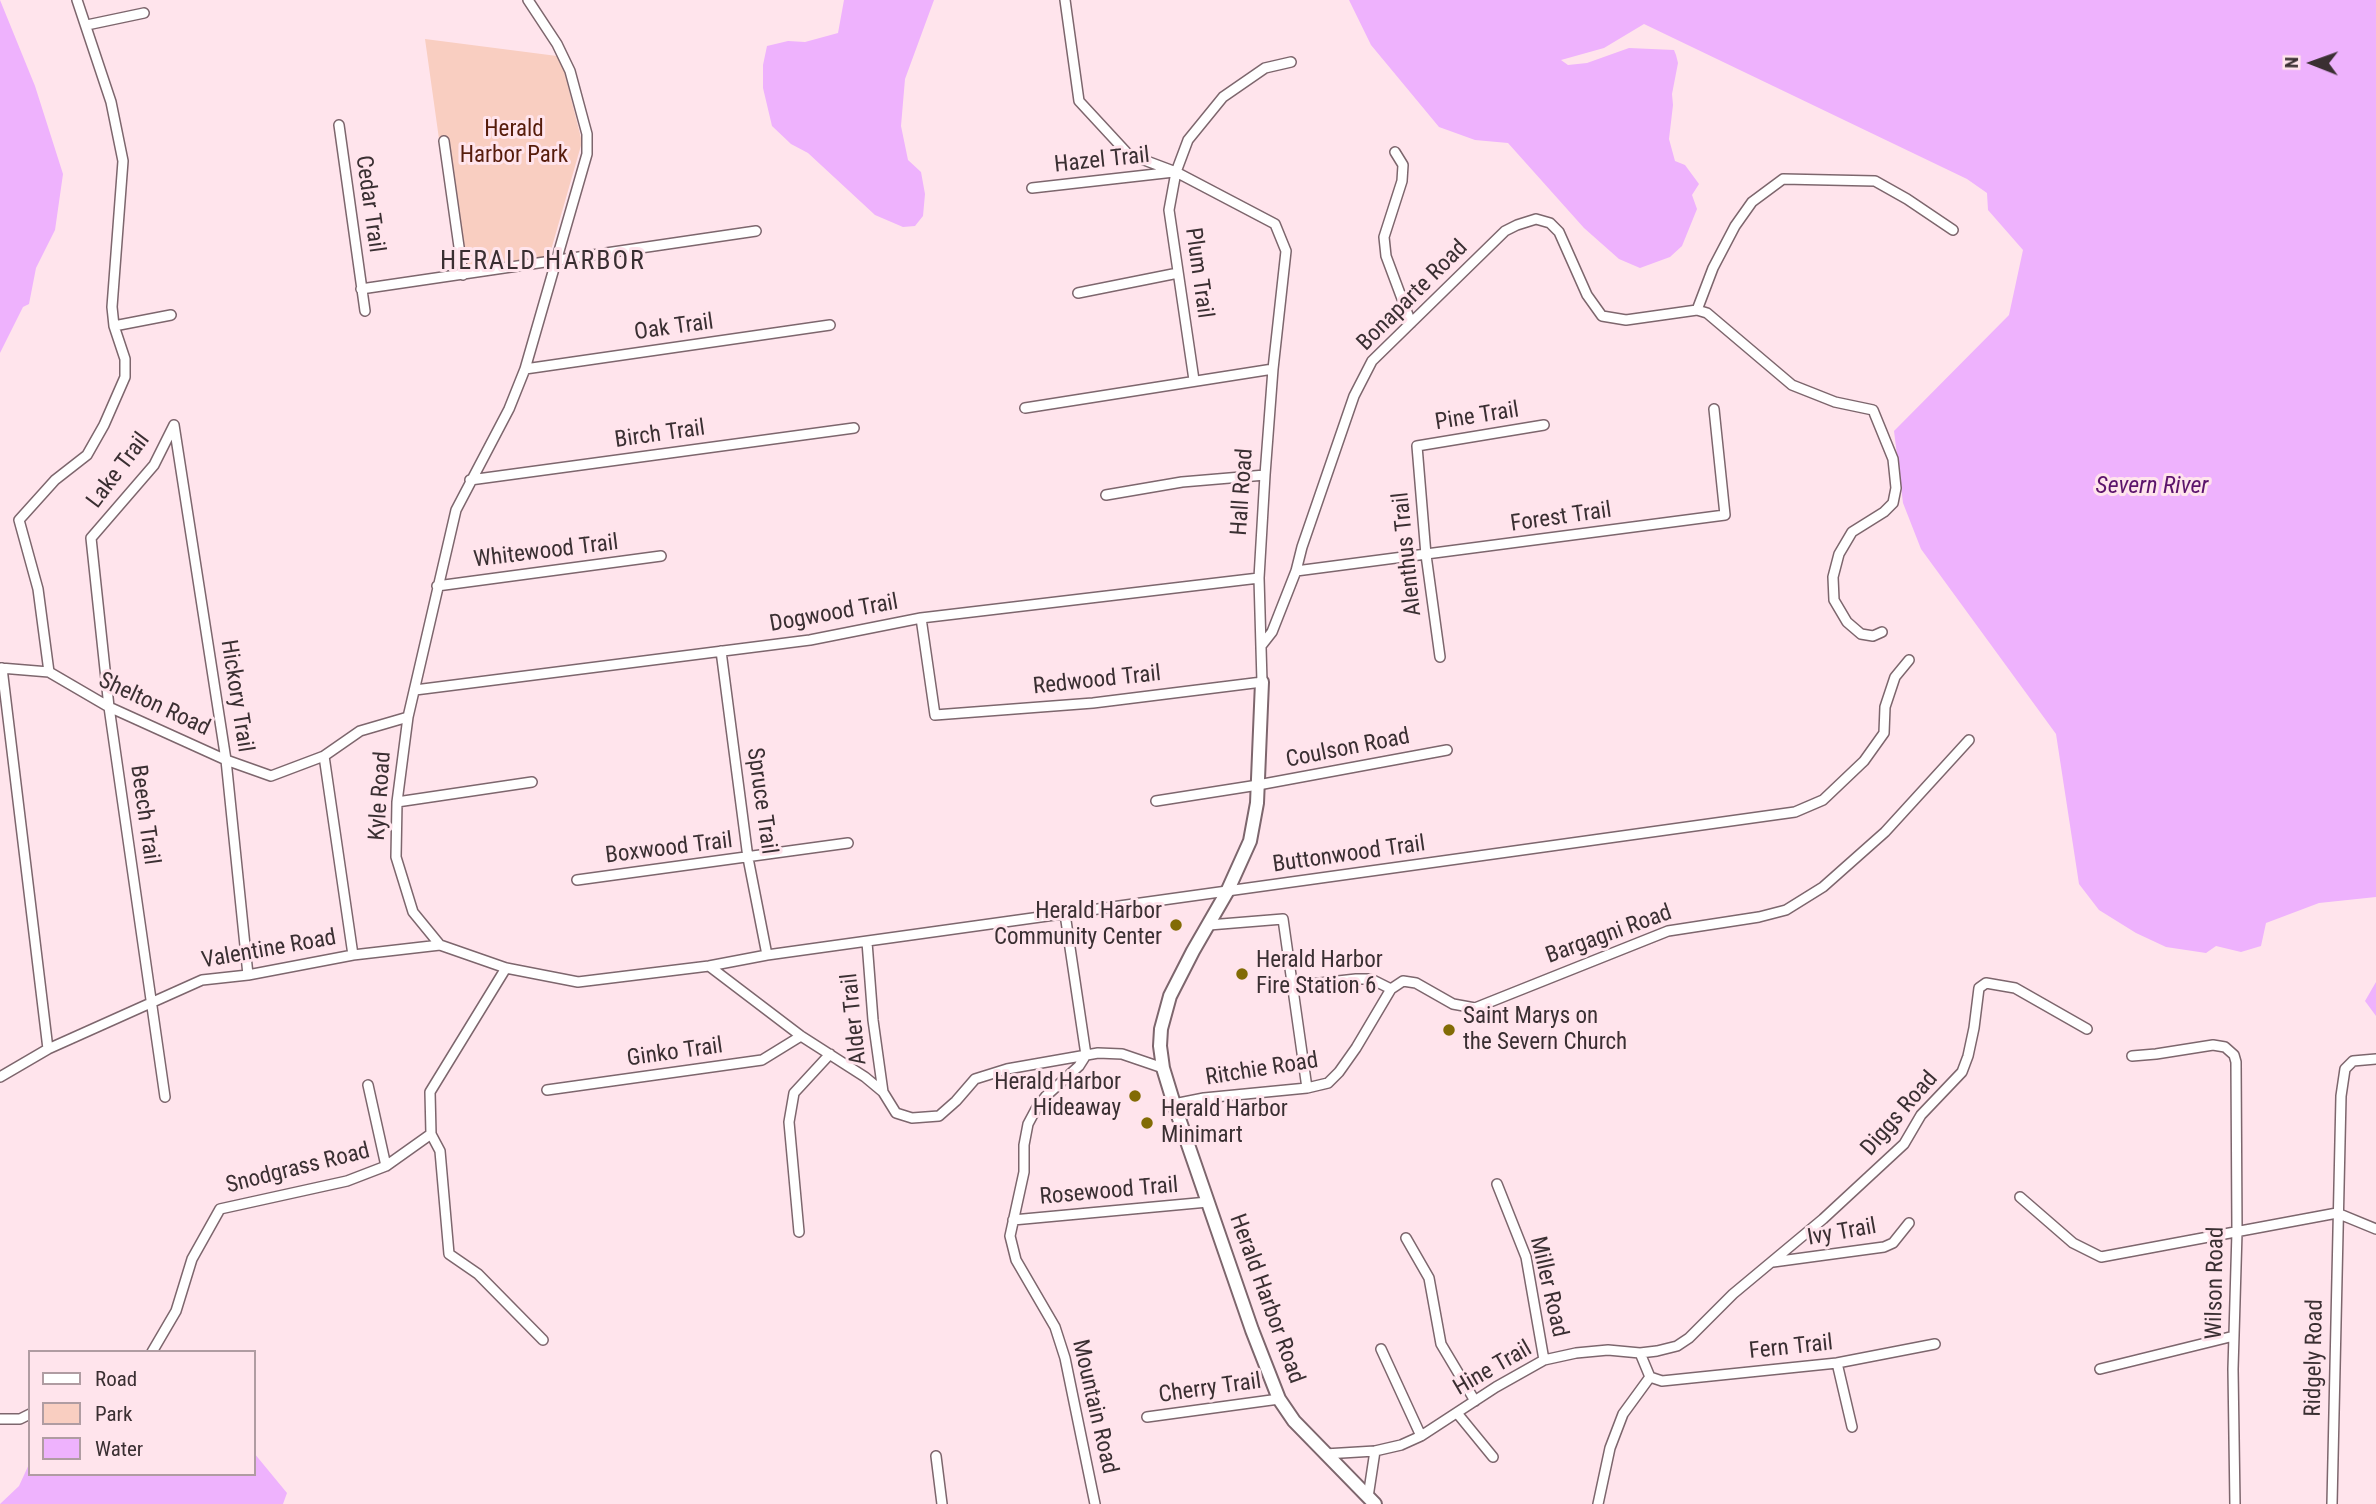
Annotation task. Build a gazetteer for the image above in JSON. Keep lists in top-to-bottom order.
{
  "streets": {
    "street": [
      "Hazel Trail",
      "Cedar Trail",
      "Plum Trail",
      "Bonaparte Road",
      "Oak Trail",
      "Pine Trail",
      "Birch Trail",
      "Lake Trail",
      "Hall Road",
      "Forest Trail",
      "Whitewood Trail",
      "Alenthus Trail",
      "Dogwood Trail",
      "Redwood Trail",
      "Hickory Trail",
      "Shelton Road",
      "Coulson Road",
      "Kyle Road",
      "Spruce Trail",
      "Beech Trail",
      "Boxwood Trail",
      "Buttonwood Trail",
      "Bargagni Road",
      "Valentine Road",
      "Alder Trail",
      "Ginko Trail",
      "Ritchie Road",
      "Diggs Road",
      "Snodgrass Road",
      "Rosewood Trail",
      "Ivy Trail",
      "Wilson Road",
      "Miller Road",
      "Herald Harbor Road",
      "Fern Trail",
      "Ridgely Road",
      "Hine Trail",
      "Cherry Trail",
      "Mountain Road"
    ]
  },
  "crossings": [
    ["Hazel Trail", "Plum Trail"],
    ["Hazel Trail", "Hall Road"],
    ["Plum Trail", "Hall Road"],
    ["Bonaparte Road", "Hall Road"],
    ["Bonaparte Road", "Forest Trail"],
    ["Oak Trail", "Kyle Road"],
    ["Pine Trail", "Alenthus Trail"],
    ["Birch Trail", "Kyle Road"],
    ["Lake Trail", "Hickory Trail"],
    ["Lake Trail", "Beech Trail"],
    ["Hall Road", "Dogwood Trail"],
    ["Hall Road", "Redwood Trail"],
    ["Hall Road", "Coulson Road"],
    ["Hall Road", "Buttonwood Trail"],
    ["Hall Road", "Herald Harbor Road"],
    ["Forest Trail", "Alenthus Trail"],
    ["Whitewood Trail", "Kyle Road"],
    ["Dogwood Trail", "Redwood Trail"],
    ["Dogwood Trail", "Kyle Road"],
    ["Dogwood Trail", "Spruce Trail"],
    ["Hickory Trail", "Shelton Road"],
    ["Hickory Trail", "Valentine Road"],
    ["Shelton Road", "Kyle Road"],
    ["Shelton Road", "Beech Trail"],
    ["Kyle Road", "Valentine Road"],
    ["Spruce Trail", "Boxwood Trail"],
    ["Spruce Trail", "Buttonwood Trail"],
    ["Beech Trail", "Valentine Road"],
    ["Buttonwood Trail", "Alder Trail"],
    ["Bargagni Road", "Ritchie Road"],
    ["Ritchie Road", "Herald Harbor Road"],
    ["Diggs Road", "Ivy Trail"],
    ["Diggs Road", "Hine Trail"],
    ["Rosewood Trail", "Herald Harbor Road"],
    ["Rosewood Trail", "Mountain Road"],
    ["Miller Road", "Hine Trail"],
    ["Herald Harbor Road", "Hine Trail"],
    ["Herald Harbor Road", "Cherry Trail"]
  ],
  "districts": ["HERALD HARBOR"],
  "water": ["Severn River"],
  "parks": ["Herald Harbor Park"],
  "places": [
    "Herald Harbor Community Center",
    "Herald Harbor Fire Station 6",
    "Saint Marys on the Severn Church",
    "Herald Harbor Hideaway",
    "Herald Harbor Minimart"
  ],
  "legend": ["Road", "Park", "Water"],
  "north": "left"
}
